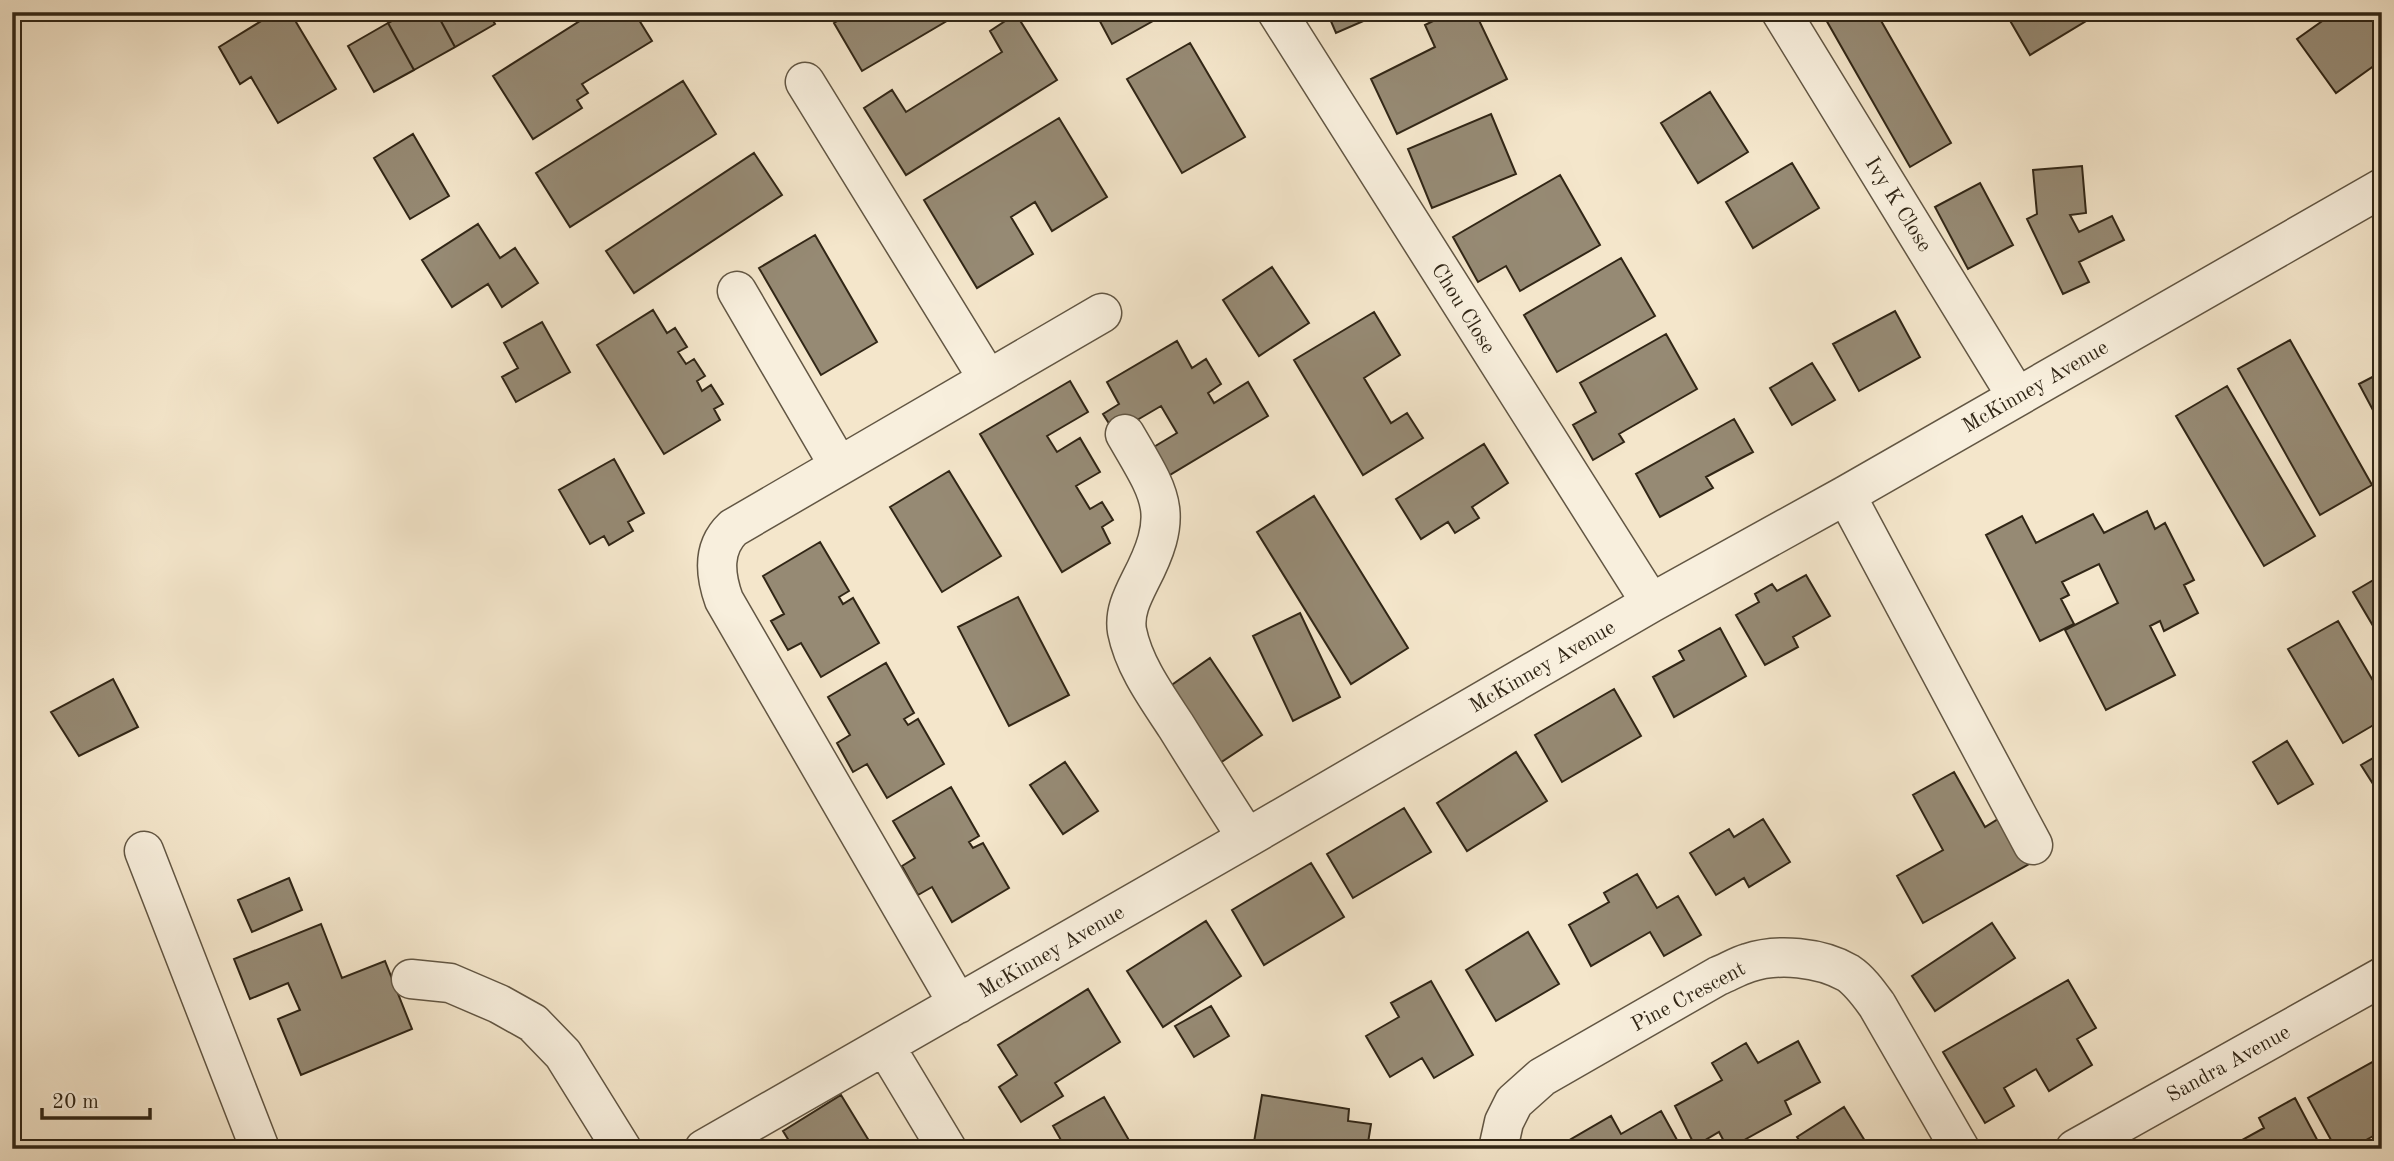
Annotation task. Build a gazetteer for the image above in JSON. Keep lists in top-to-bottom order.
{
  "streets": {
    "street": [
      "Ivy K Close",
      "Chou Close",
      "McKinney Avenue",
      "Pine Crescent",
      "Sandra Avenue"
    ]
  },
  "crossings": [
    ["Ivy K Close", "McKinney Avenue"],
    ["Chou Close", "McKinney Avenue"]
  ],
  "scale_bar": "20 m"
}
